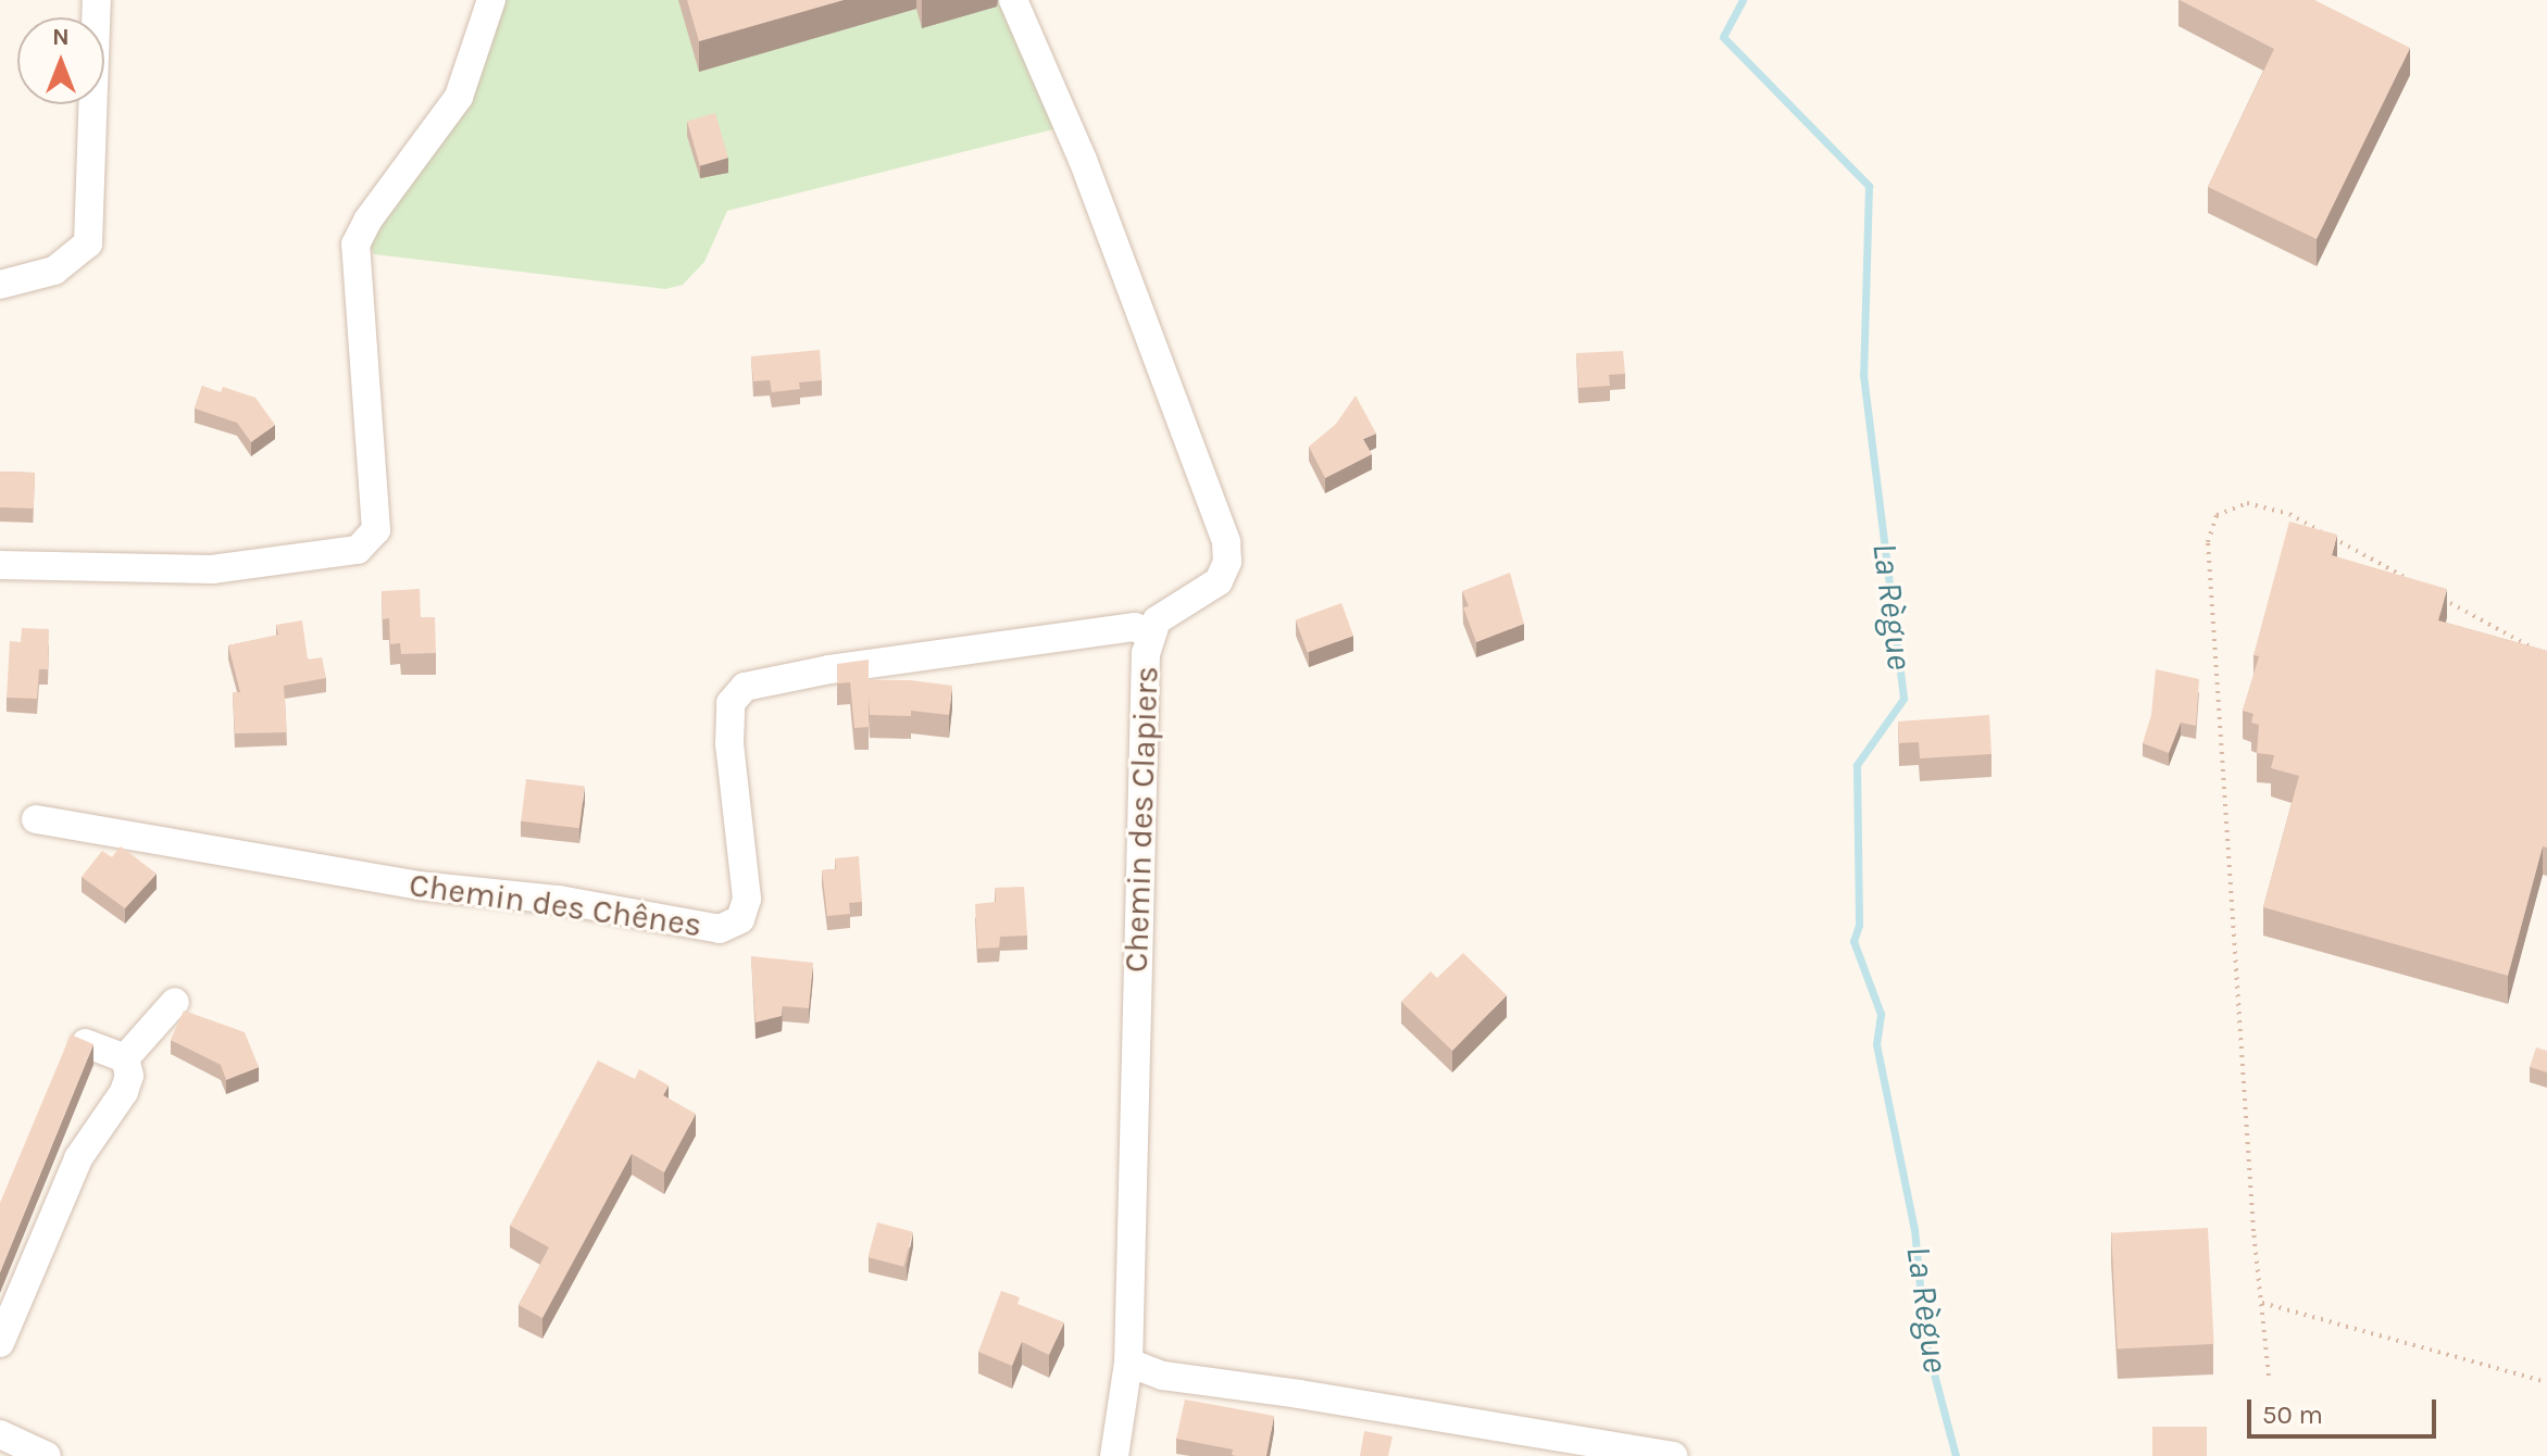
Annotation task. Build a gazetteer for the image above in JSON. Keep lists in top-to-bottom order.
{
  "streets": {
    "street": ["Chemin des Clapiers", "Chemin des Chênes"]
  },
  "crossings": [
    ["Chemin des Clapiers", "Chemin des Chênes"]
  ],
  "water": ["La Règue"],
  "scale_bar": "50 m",
  "north": "top"
}
